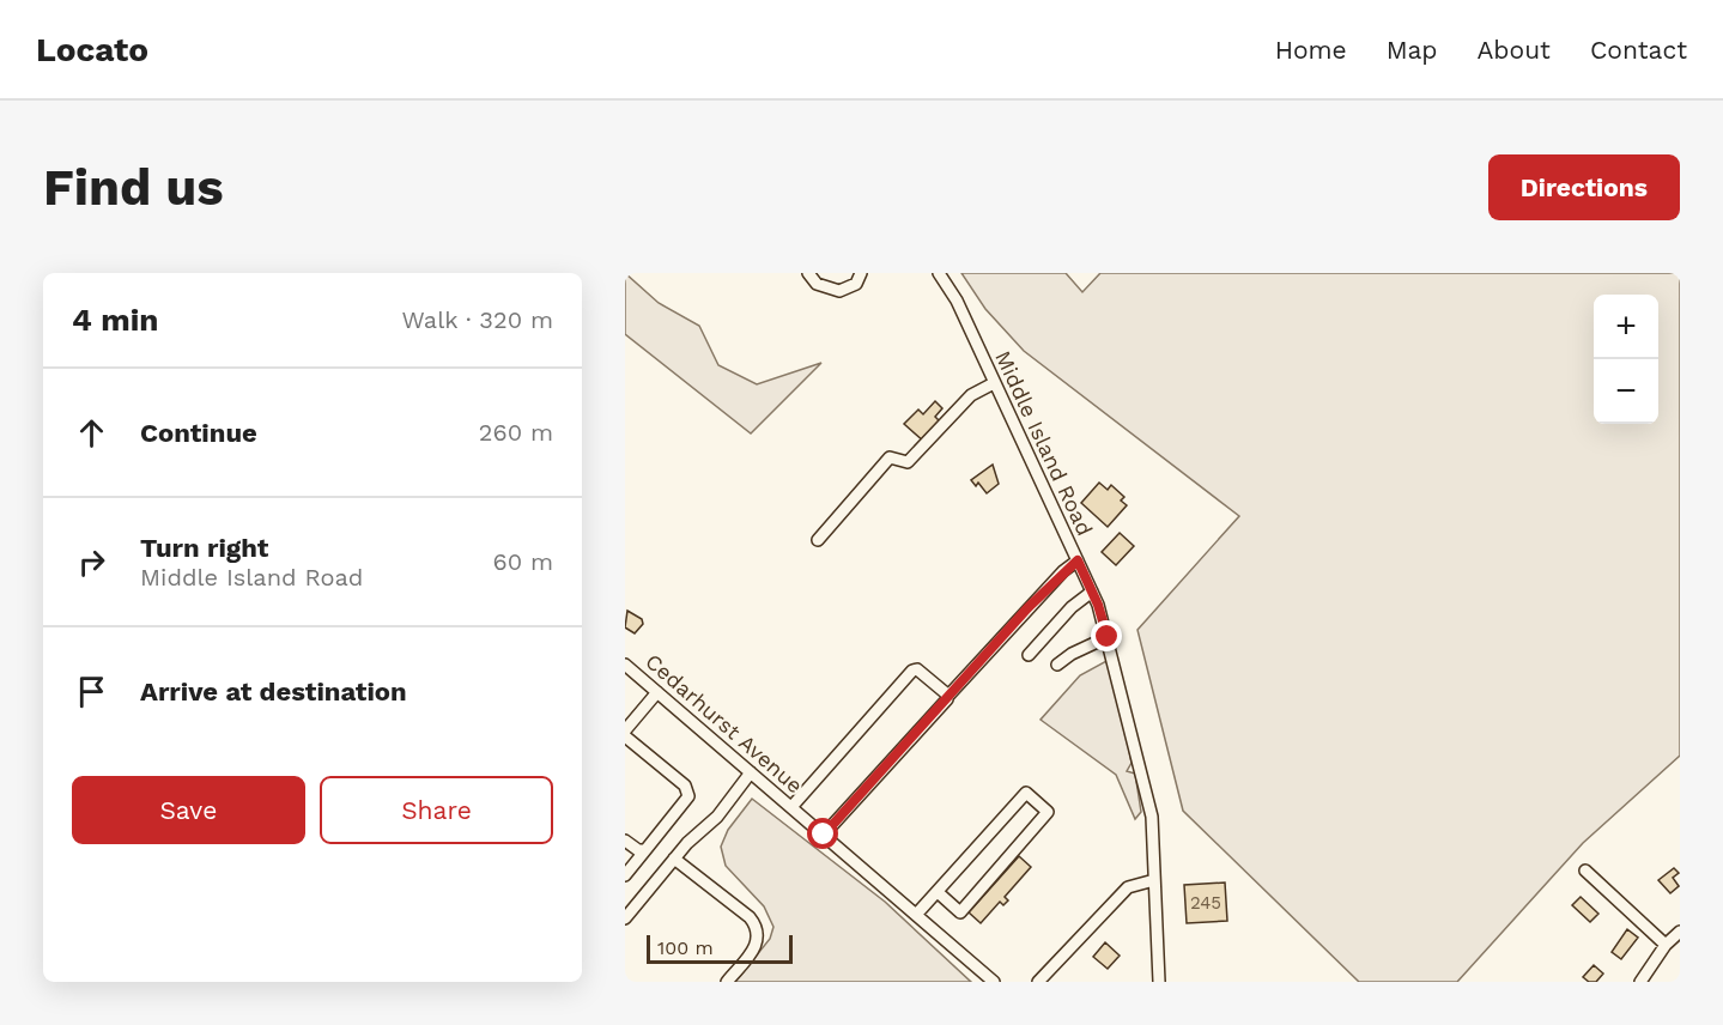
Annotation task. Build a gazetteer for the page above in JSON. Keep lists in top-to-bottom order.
{
  "streets": {
    "street": ["Middle Island Road", "Cedarhurst Avenue"]
  },
  "house_numbers": ["245"],
  "scale_bar": "100 m",
  "page": {
    "header": "Locato",
    "nav": [
      "Home",
      "Map",
      "About",
      "Contact"
    ],
    "buttons": [
      "Directions",
      ["Save", "Share"]
    ],
    "title": "Find us",
    "heading": ["4 min", "Walk · 320 m"],
    "map_buttons": ["+", "−"],
    "list": [
      ["Continue", "260 m"],
      ["Turn right", "Middle Island Road", "60 m"],
      "Arrive at destination"
    ],
    "scale": "100 m"
  }
}
